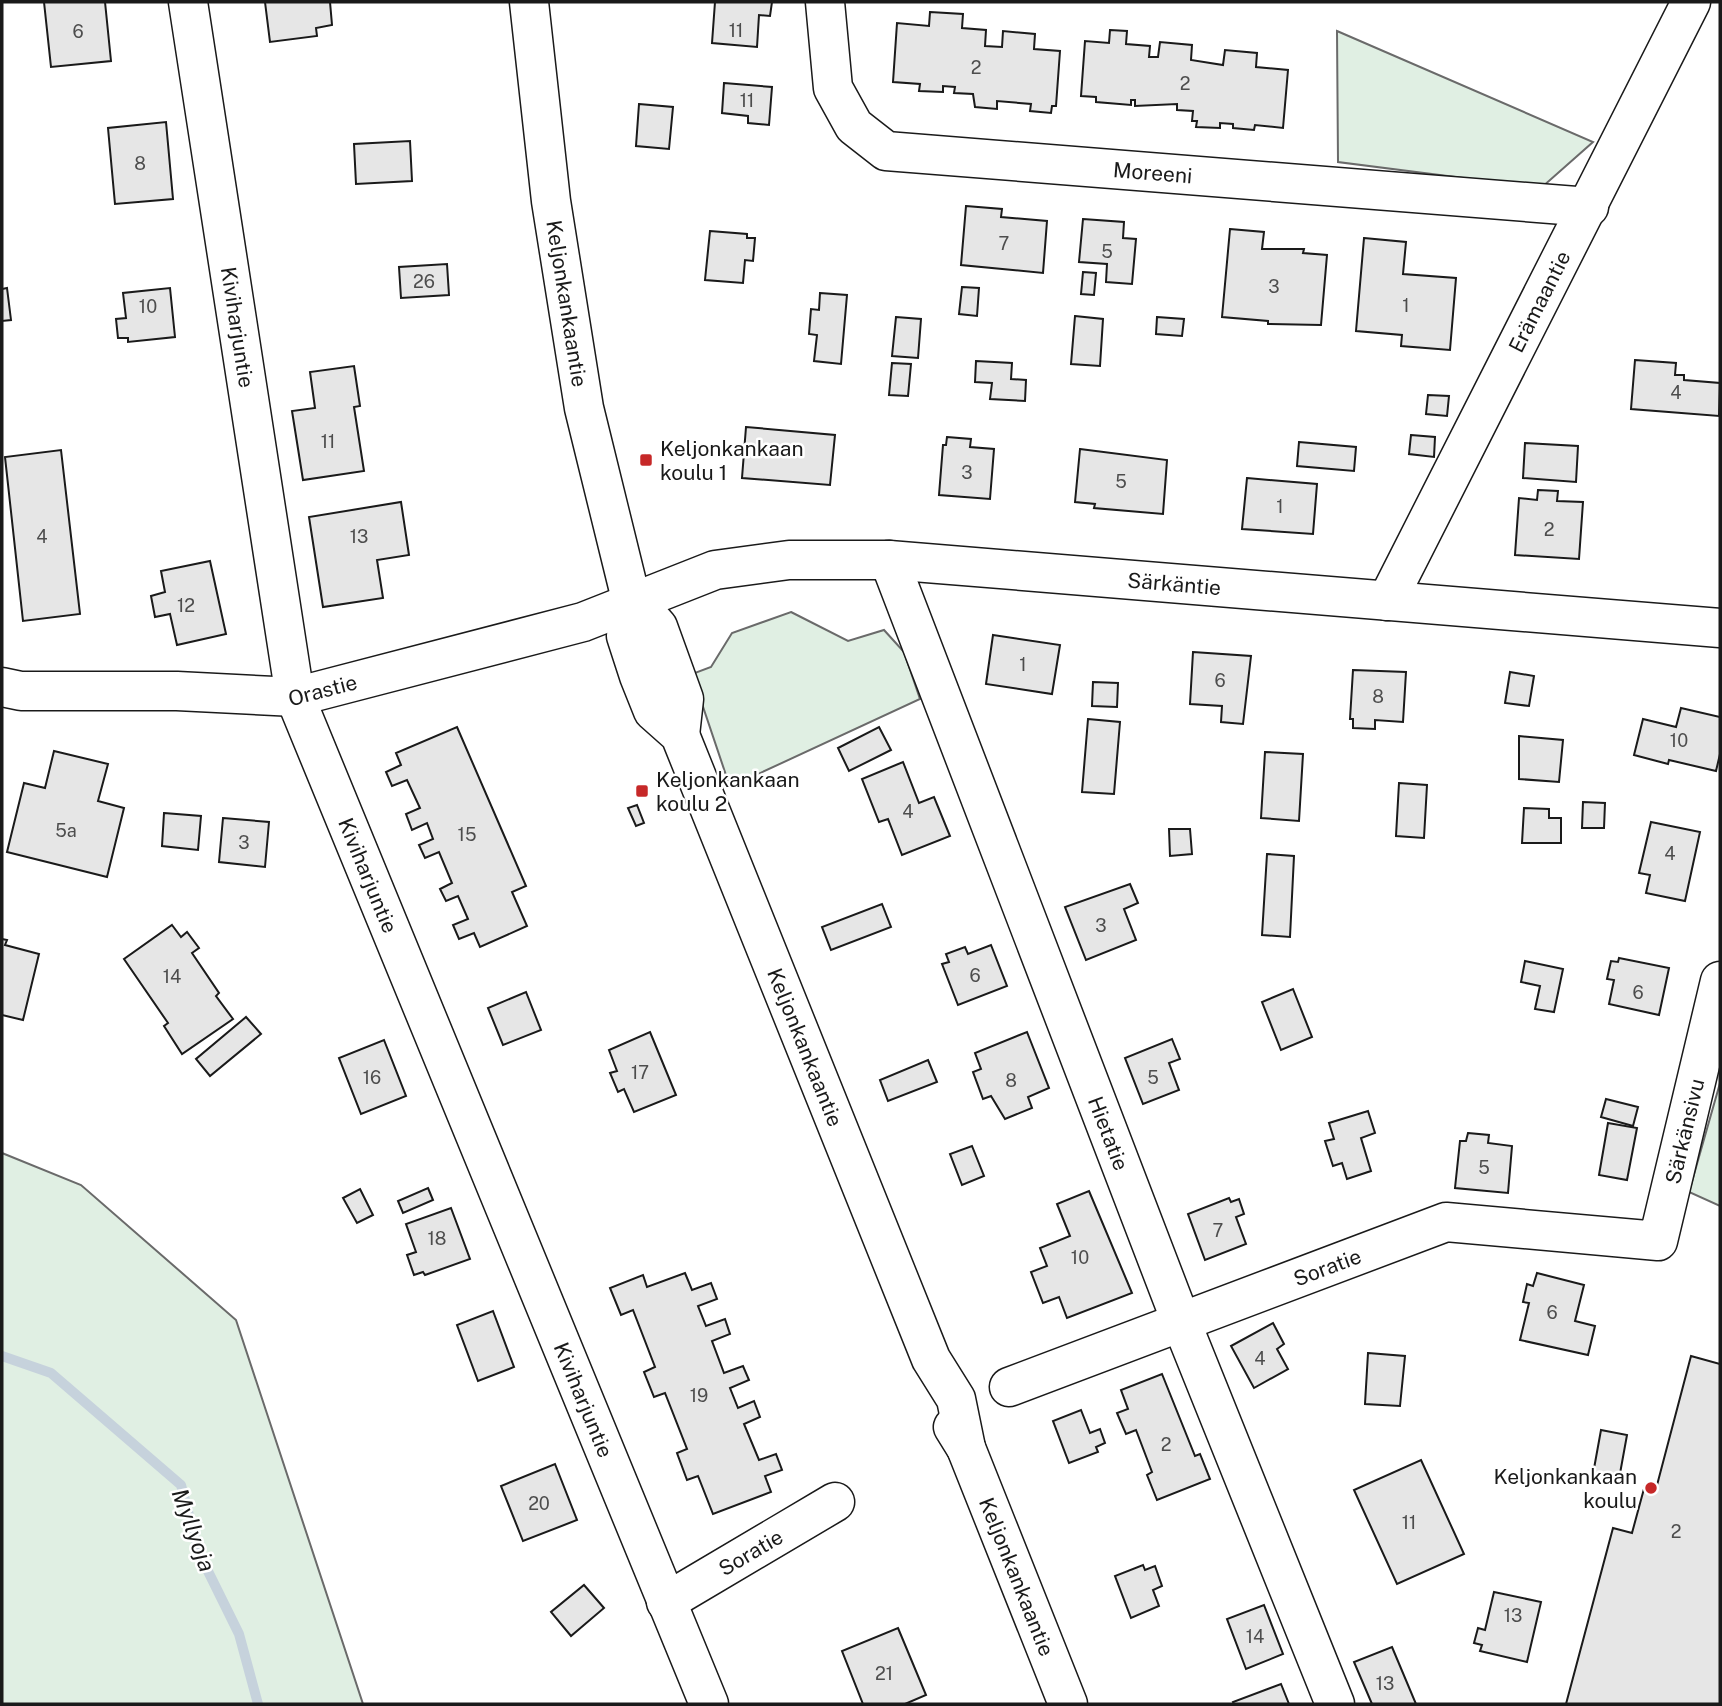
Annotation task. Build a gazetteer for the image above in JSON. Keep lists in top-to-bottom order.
{
  "streets": {
    "street": [
      "Moreeni",
      "Erämaantie",
      "Keljonkankaantie",
      "Kiviharjuntie",
      "Särkäntie",
      "Orastie",
      "Särkänsivu",
      "Hietatie",
      "Soratie"
    ]
  },
  "crossings": [
    ["Moreeni", "Erämaantie"],
    ["Erämaantie", "Särkäntie"],
    ["Keljonkankaantie", "Särkäntie"],
    ["Keljonkankaantie", "Orastie"],
    ["Kiviharjuntie", "Orastie"],
    ["Kiviharjuntie", "Soratie"],
    ["Särkäntie", "Orastie"],
    ["Särkäntie", "Hietatie"],
    ["Särkänsivu", "Soratie"],
    ["Hietatie", "Soratie"]
  ],
  "water": ["Myllyoja"],
  "places": {
    "transit": ["Keljonkankaan koulu 1", "Keljonkankaan koulu 2"],
    "other": ["Keljonkankaan koulu"]
  },
  "house_numbers": [
    "11",
    "6",
    "2",
    "2",
    "11",
    "8",
    "7",
    "5",
    "26",
    "3",
    "1",
    "10",
    "4",
    "11",
    "3",
    "5",
    "1",
    "2",
    "4",
    "13",
    "12",
    "1",
    "6",
    "8",
    "10",
    "4",
    "5a",
    "15",
    "3",
    "4",
    "3",
    "6",
    "14",
    "6",
    "17",
    "16",
    "5",
    "8",
    "5",
    "7",
    "18",
    "10",
    "6",
    "4",
    "19",
    "2",
    "20",
    "11",
    "2",
    "13",
    "14",
    "21",
    "13"
  ]
}
